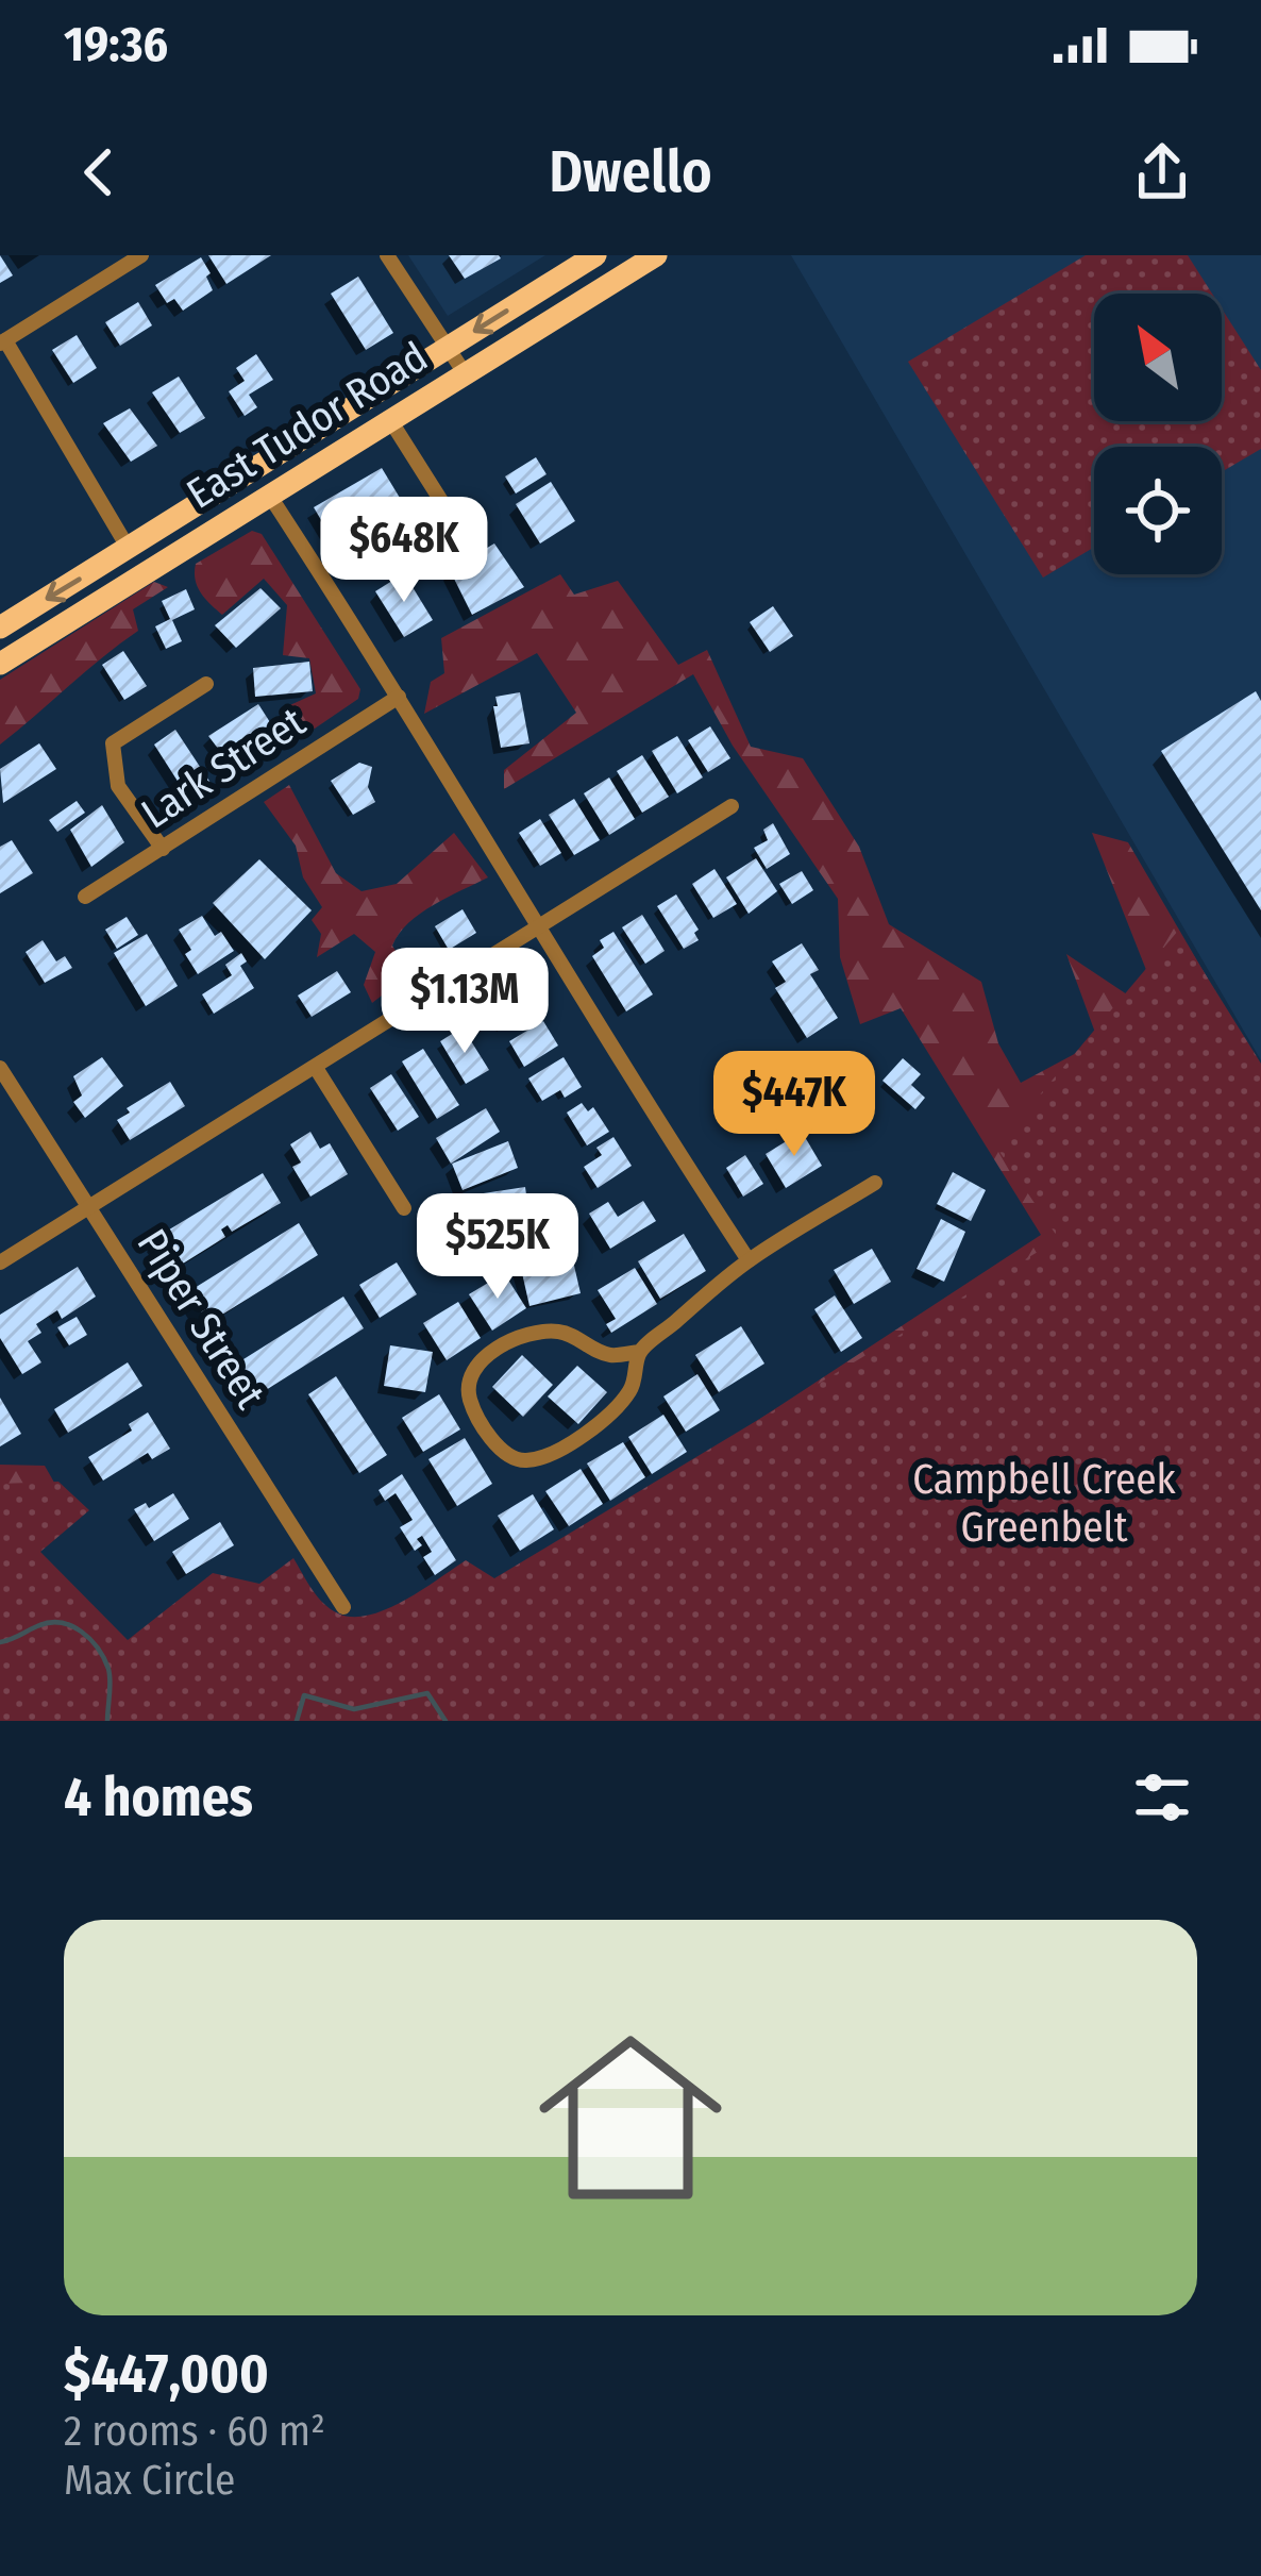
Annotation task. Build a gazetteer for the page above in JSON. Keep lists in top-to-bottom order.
{
  "streets": {
    "main road": ["East Tudor Road"],
    "street": ["Lark Street", "Piper Street"]
  },
  "parks": ["Campbell Creek Greenbelt"],
  "north": "top left",
  "page": {
    "status": "19:36",
    "header": "Dwello",
    "price": [
      "$648K",
      "$1.13M",
      "$447K",
      "$525K"
    ],
    "heading": "4 homes",
    "list": [
      {
        "name": "$447,000",
        "note": "2 rooms · 60 m² · Max Circle"
      }
    ]
  }
}
